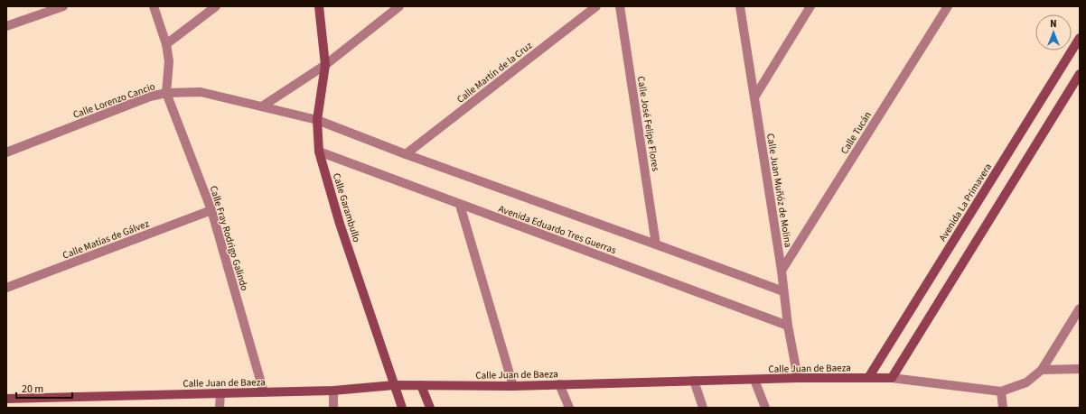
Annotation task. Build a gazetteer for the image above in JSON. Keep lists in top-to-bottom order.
{
  "streets": {
    "street": [
      "Calle Martín de la Cruz",
      "Calle Lorenzo Cancio",
      "Calle José Felipe Flores",
      "Calle Tucán",
      "Calle Juan Muñóz de Molina",
      "Avenida La Primavera",
      "Calle Garambullo",
      "Avenida Eduardo Tres Guerras",
      "Calle Fray Rodrigo Galindo",
      "Calle Matías de Gálvez",
      "Calle Juan de Baeza"
    ]
  },
  "crossings": [
    ["Calle Martín de la Cruz", "Avenida Eduardo Tres Guerras"],
    ["Calle Lorenzo Cancio", "Calle Garambullo"],
    ["Calle Lorenzo Cancio", "Avenida Eduardo Tres Guerras"],
    ["Calle Lorenzo Cancio", "Calle Fray Rodrigo Galindo"],
    ["Calle José Felipe Flores", "Avenida Eduardo Tres Guerras"],
    ["Calle Tucán", "Calle Juan Muñóz de Molina"],
    ["Calle Juan Muñóz de Molina", "Avenida Eduardo Tres Guerras"],
    ["Calle Juan Muñóz de Molina", "Calle Juan de Baeza"],
    ["Avenida La Primavera", "Calle Juan de Baeza"],
    ["Calle Garambullo", "Avenida Eduardo Tres Guerras"],
    ["Calle Garambullo", "Calle Juan de Baeza"],
    ["Calle Fray Rodrigo Galindo", "Calle Matías de Gálvez"],
    ["Calle Fray Rodrigo Galindo", "Calle Juan de Baeza"]
  ],
  "scale_bar": "20 m",
  "north": "top"
}
